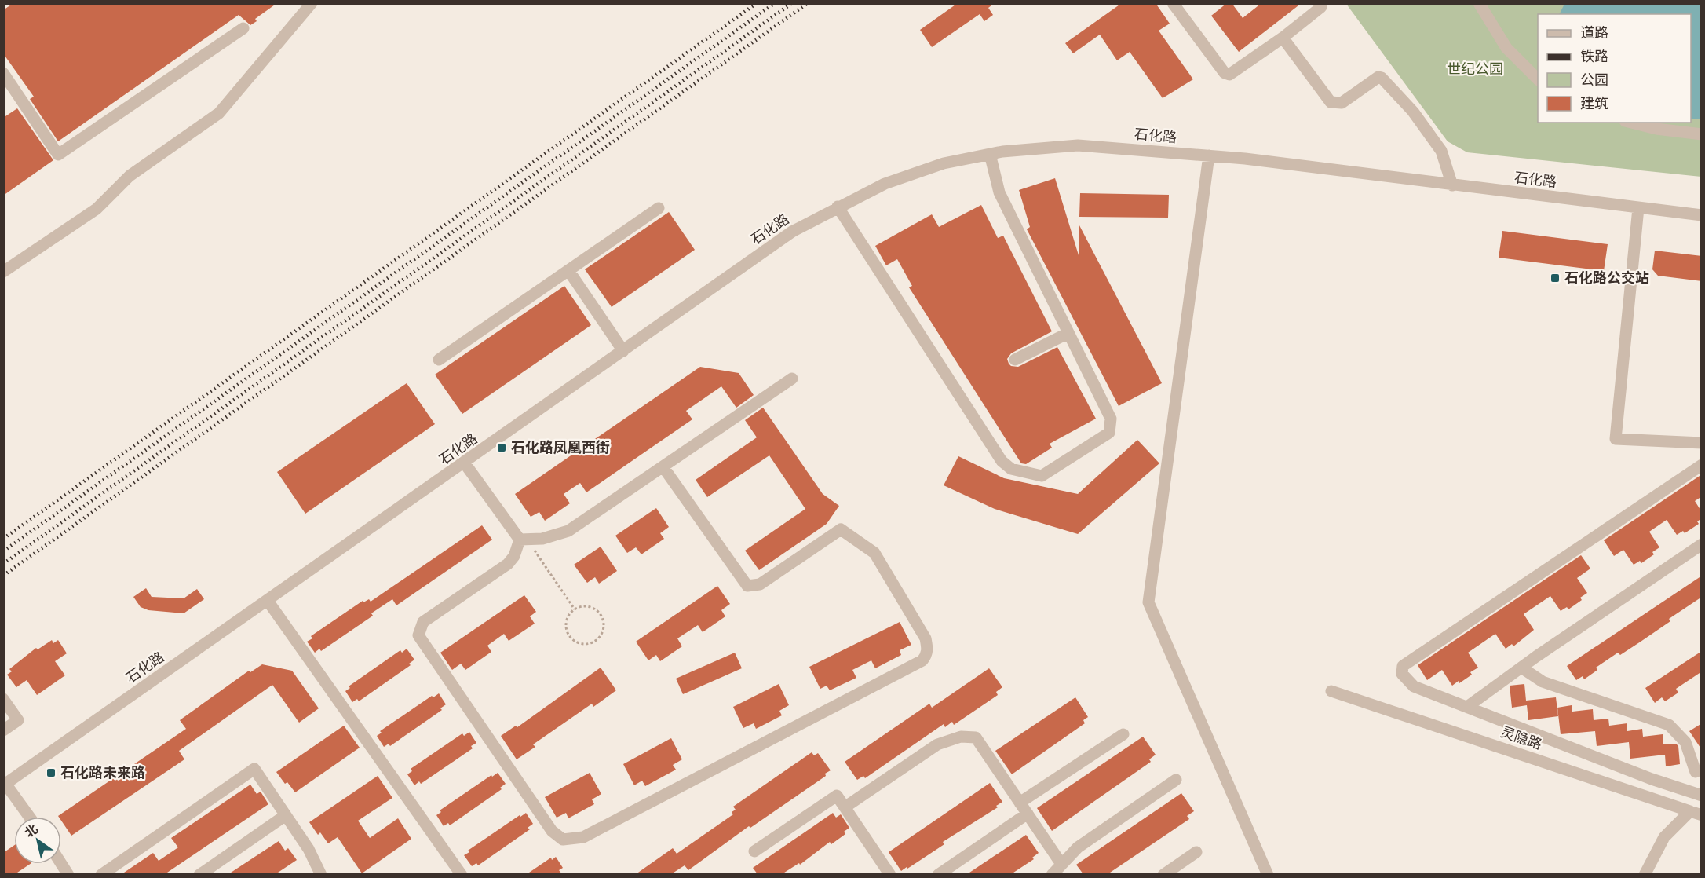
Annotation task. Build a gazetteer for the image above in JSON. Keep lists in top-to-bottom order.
{
  "streets": {
    "street": ["石化路", "灵隐路"]
  },
  "parks": ["世纪公园"],
  "places": {
    "transit": ["石化路公交站", "石化路凤凰西街", "石化路未来路"]
  },
  "legend": [
    "道路",
    "铁路",
    "公园",
    "建筑"
  ],
  "north": "top left"
}
